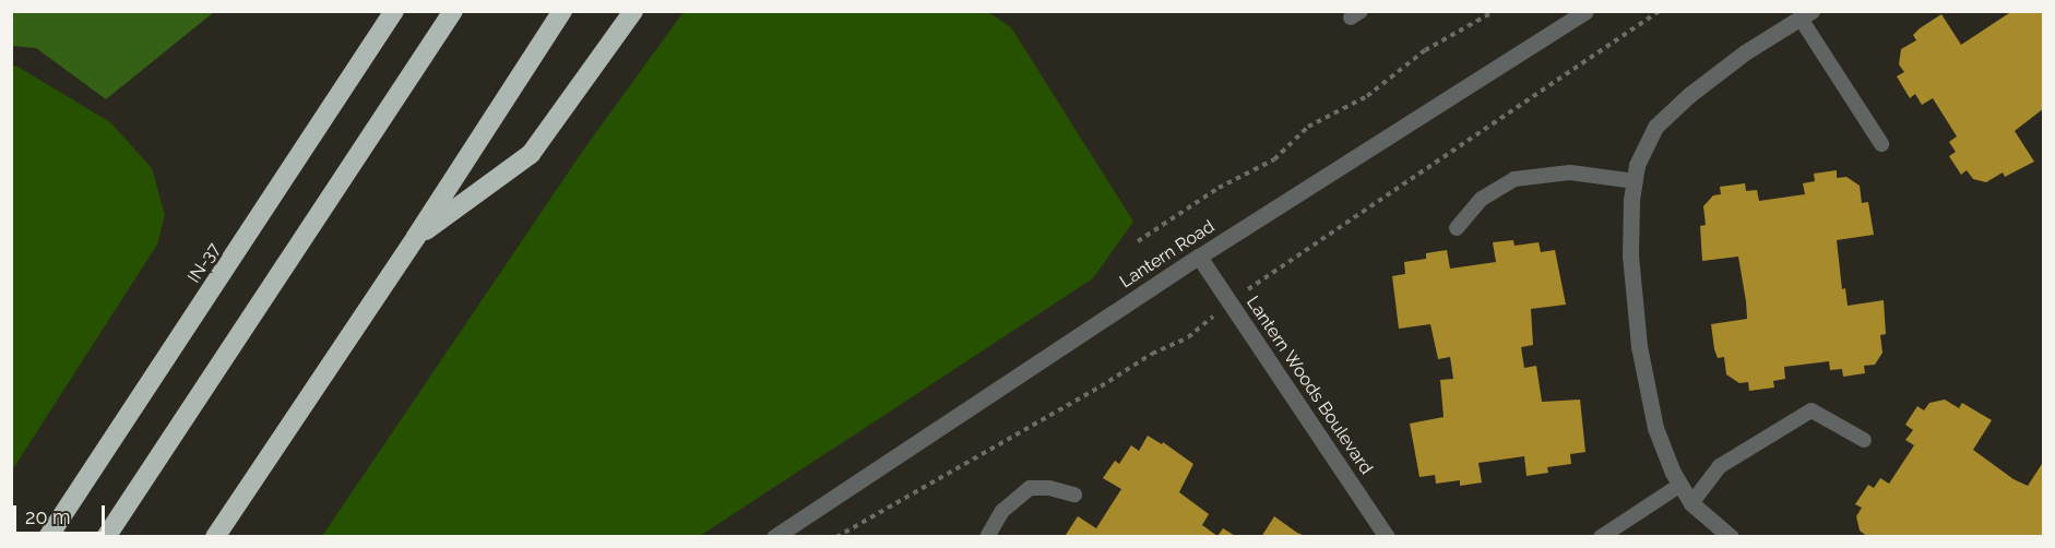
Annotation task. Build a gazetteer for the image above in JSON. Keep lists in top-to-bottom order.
{
  "streets": {
    "highway": ["IN-37"],
    "street": ["Lantern Road", "Lantern Woods Boulevard"]
  },
  "crossings": [
    ["Lantern Road", "Lantern Woods Boulevard"]
  ],
  "scale_bar": "20 m"
}
